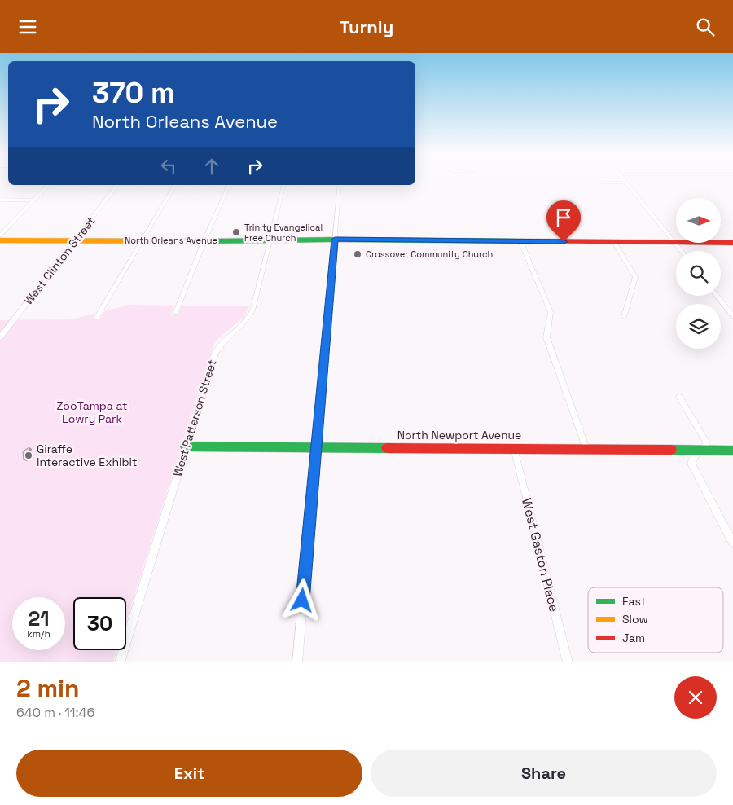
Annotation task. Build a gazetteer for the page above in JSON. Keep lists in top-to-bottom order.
{
  "streets": {
    "street": [
      "North Orleans Avenue",
      "West Clinton Street",
      "West Patterson Street",
      "North Newport Avenue",
      "West Gaston Place"
    ]
  },
  "crossings": [
    ["North Orleans Avenue", "West Clinton Street"],
    ["North Orleans Avenue", "West Patterson Street"],
    ["West Patterson Street", "North Newport Avenue"],
    ["North Newport Avenue", "West Gaston Place"]
  ],
  "parks": ["ZooTampa at Lowry Park"],
  "places": ["Trinity Evangelical Free Church", "Crossover Community Church", "Giraffe Interactive Exhibit"],
  "legend": ["Fast", "Slow", "Jam"],
  "north": "right",
  "page": {
    "header": "Turnly",
    "turn": ["370 m", "North Orleans Avenue"],
    "speed": "21 km/h",
    "limit": "30",
    "heading": ["2 min", "640 m · 11:46"],
    "buttons": ["Exit", "Share"]
  }
}
